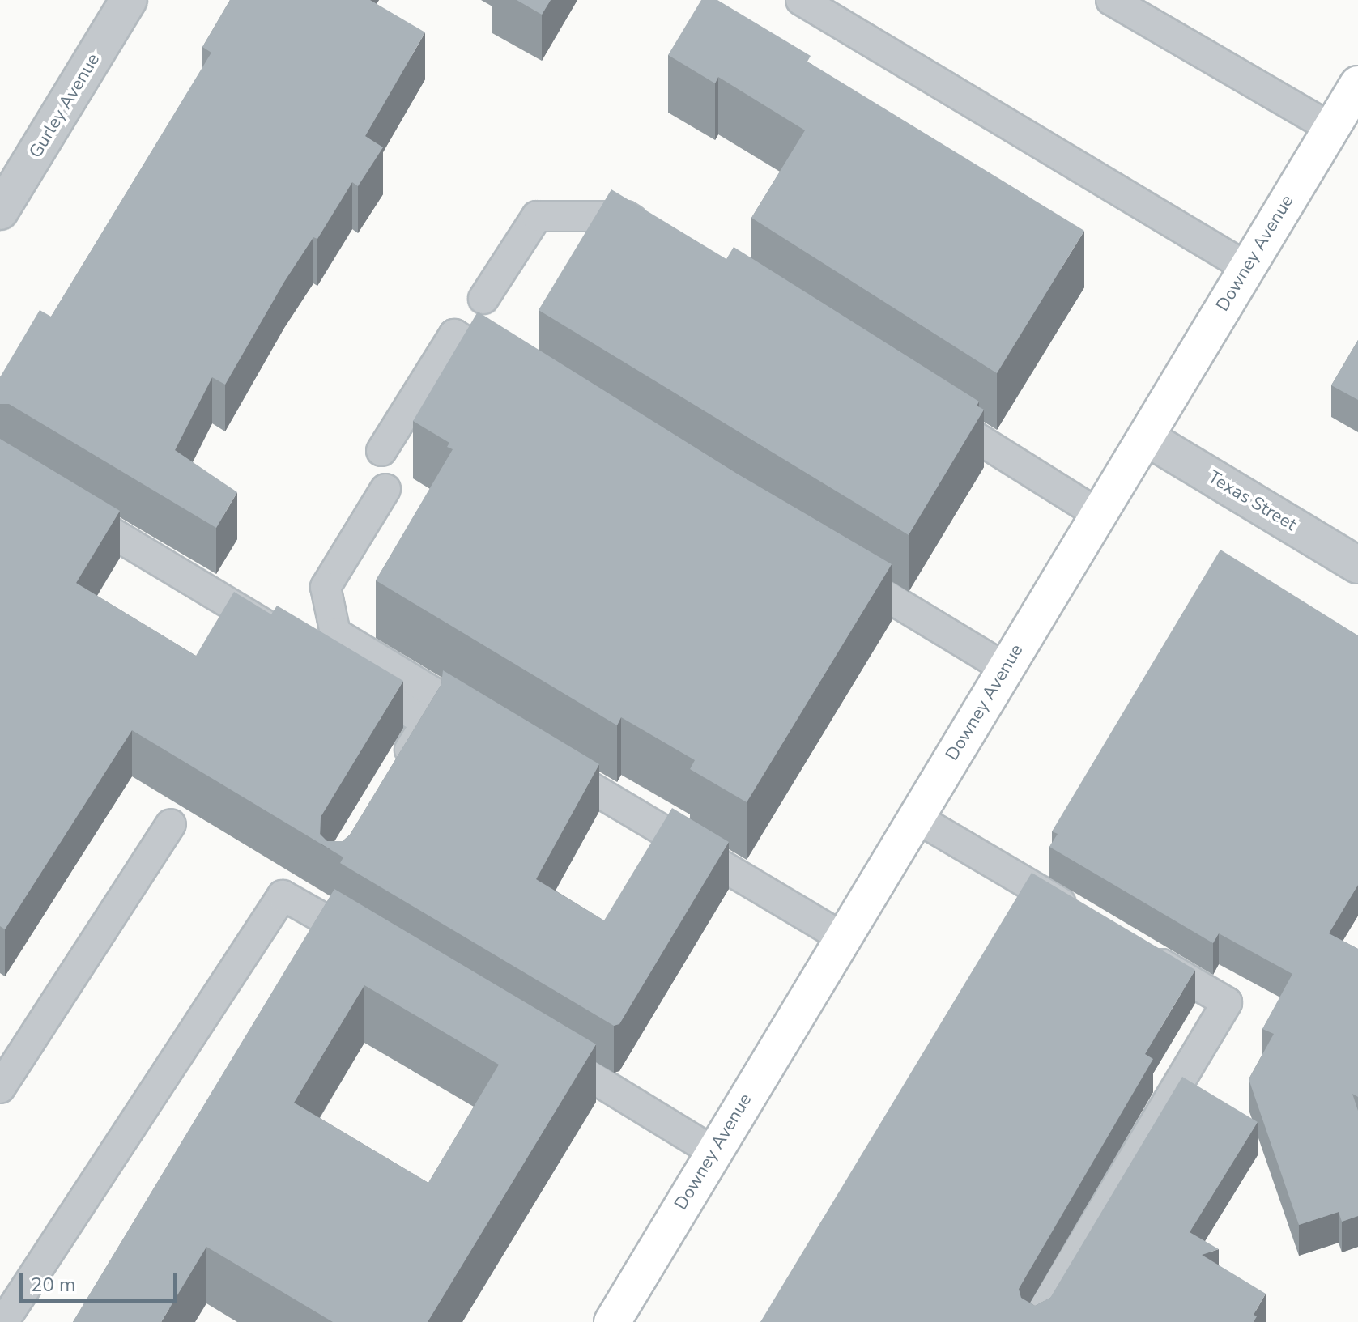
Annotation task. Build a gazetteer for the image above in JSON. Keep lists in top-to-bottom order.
{
  "streets": {
    "main road": ["Downey Avenue"],
    "street": ["Gurley Avenue", "Texas Street"]
  },
  "crossings": [
    ["Downey Avenue", "Texas Street"]
  ],
  "scale_bar": "20 m"
}
